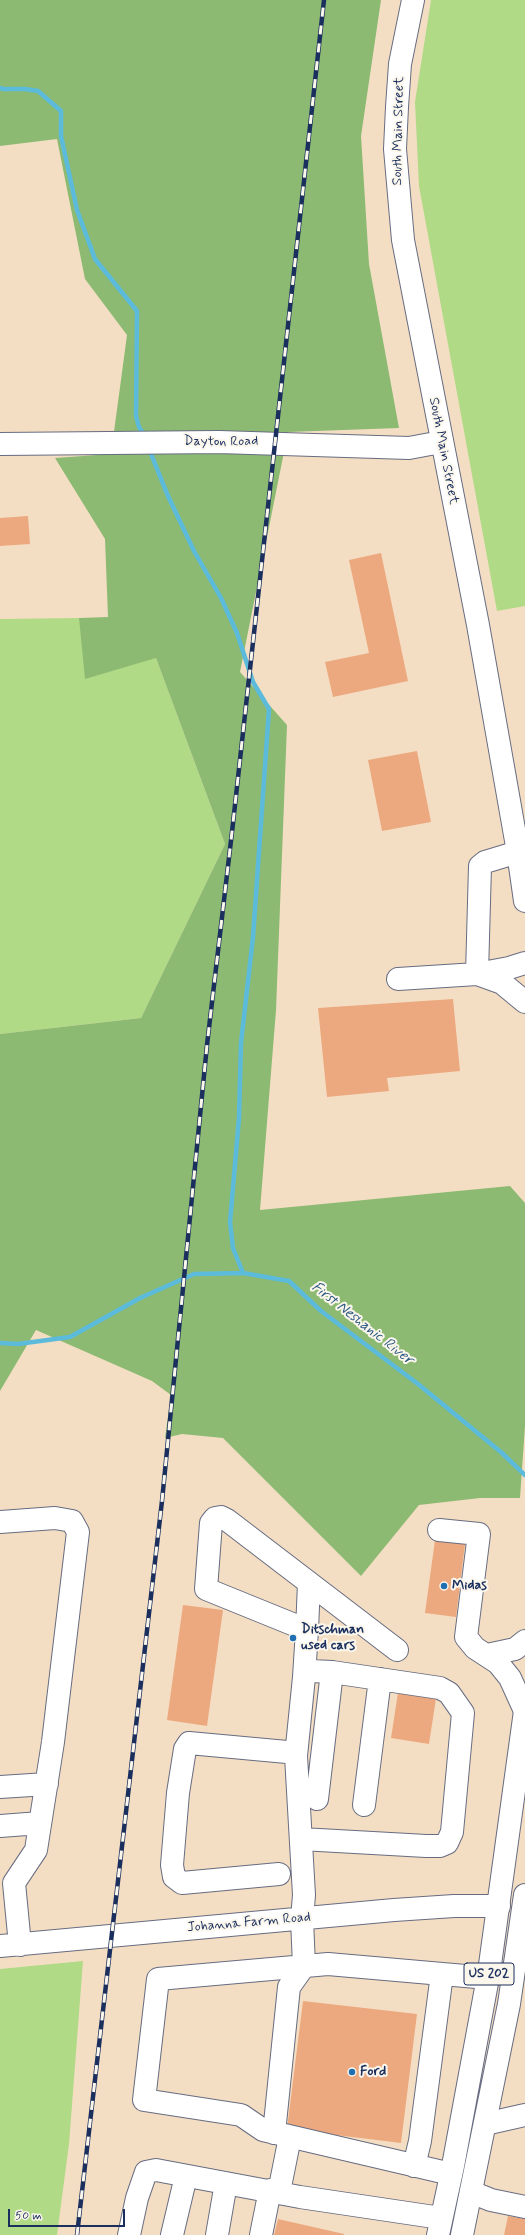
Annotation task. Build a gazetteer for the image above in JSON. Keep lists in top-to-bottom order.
{
  "streets": {
    "main road": [
      "South Main Street",
      "Dayton Road",
      "Johanna Farm Road",
      "US 202"
    ]
  },
  "crossings": [
    ["South Main Street", "Dayton Road"],
    ["Johanna Farm Road", "US 202"]
  ],
  "water": ["First Neshanic River"],
  "places": ["Midas", "Ditschman used cars", "Ford"],
  "scale_bar": "50 m"
}
